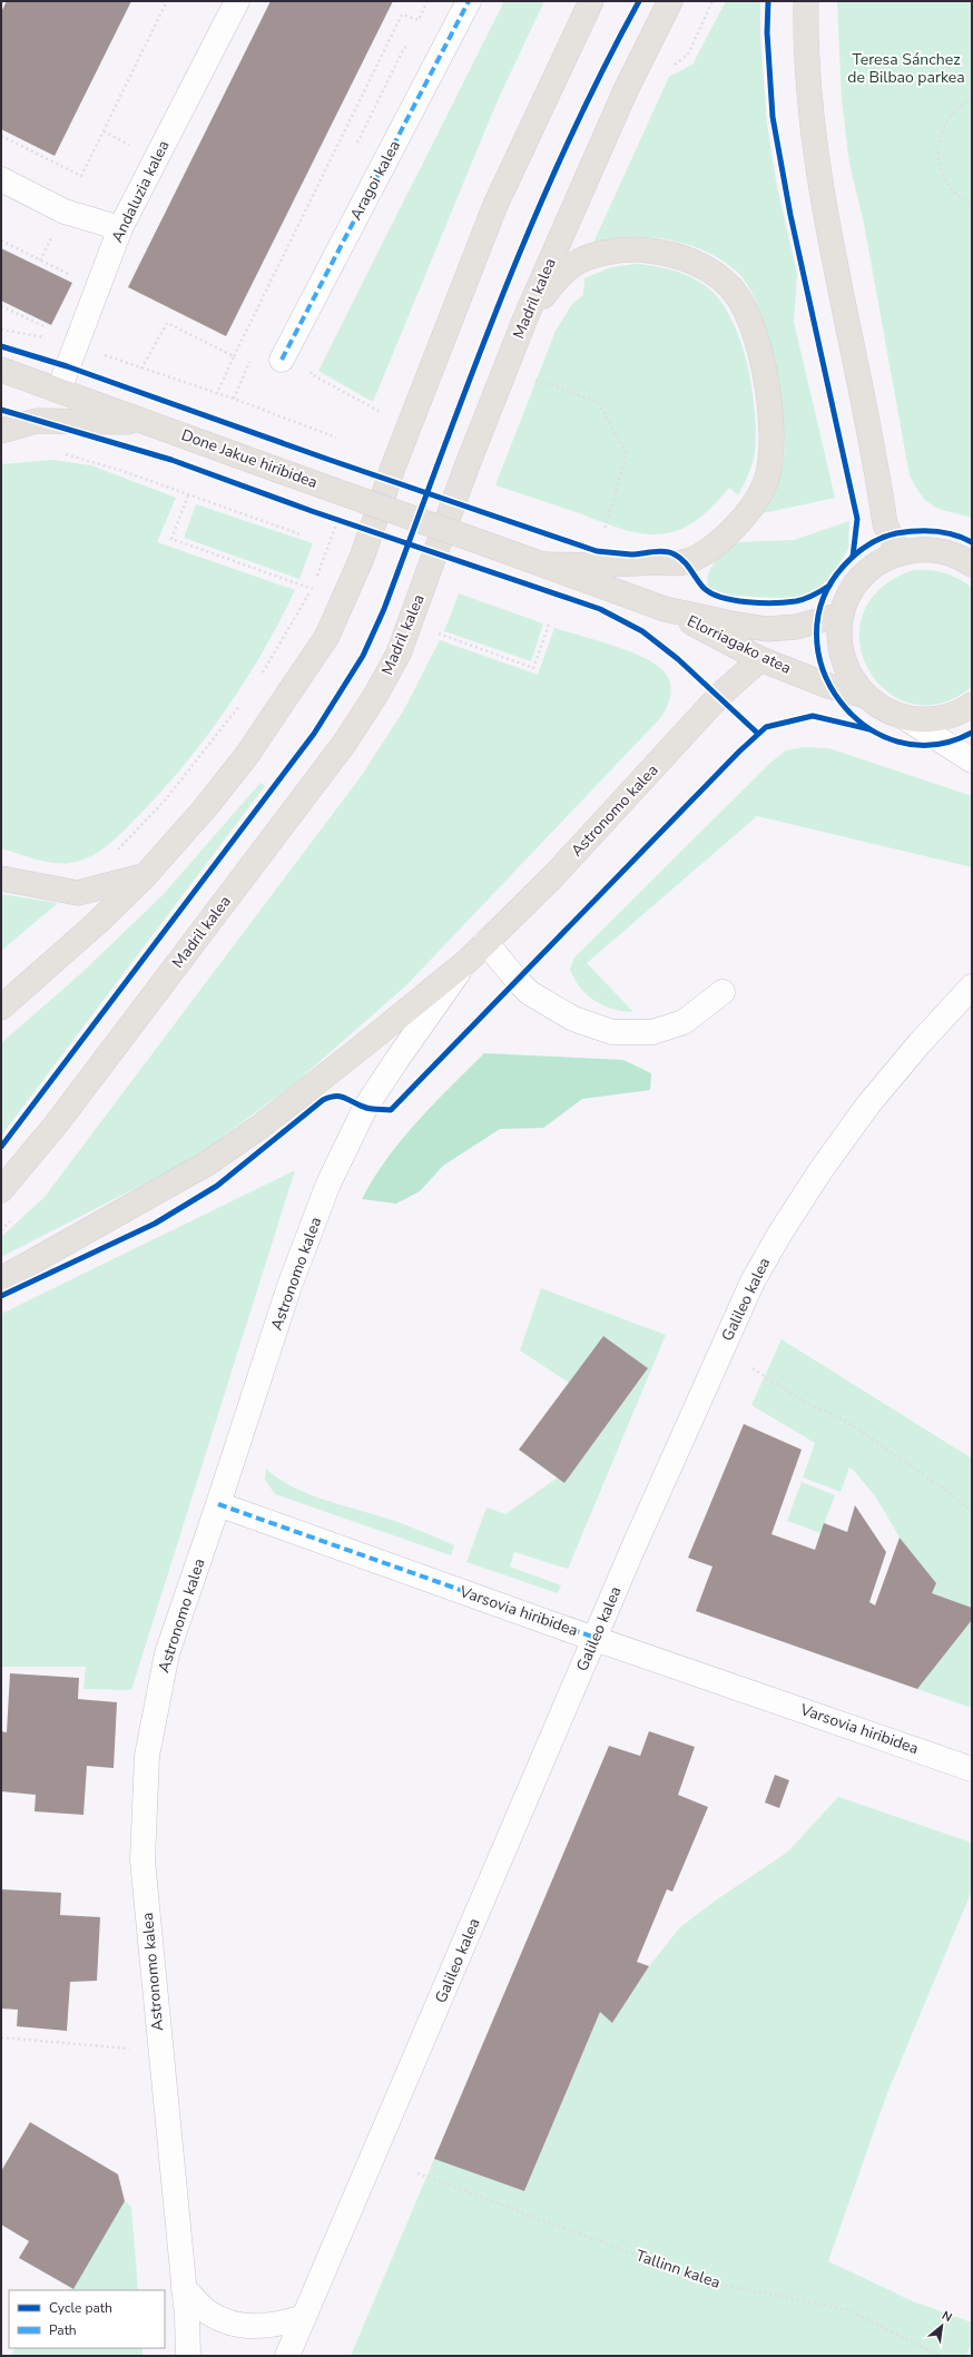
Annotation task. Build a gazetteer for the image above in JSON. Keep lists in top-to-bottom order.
{
  "streets": {
    "main road": [
      "Madril kalea",
      "Done Jakue hiribidea",
      "Elorriagako atea",
      "Astronomo kalea"
    ],
    "street": [
      "Aragoi kalea",
      "Andaluzia kalea",
      "Galileo kalea",
      "Varsovia hiribidea"
    ],
    "path": ["Tallinn kalea"]
  },
  "crossings": [
    ["Andaluzia kalea", "Done Jakue hiribidea"],
    ["Done Jakue hiribidea", "Elorriagako atea"],
    ["Elorriagako atea", "Astronomo kalea"],
    ["Astronomo kalea", "Varsovia hiribidea"],
    ["Galileo kalea", "Varsovia hiribidea"]
  ],
  "parks": ["Teresa Sánchez de Bilbao parkea"],
  "legend": ["Cycle path", "Path"],
  "north": "top right"
}
